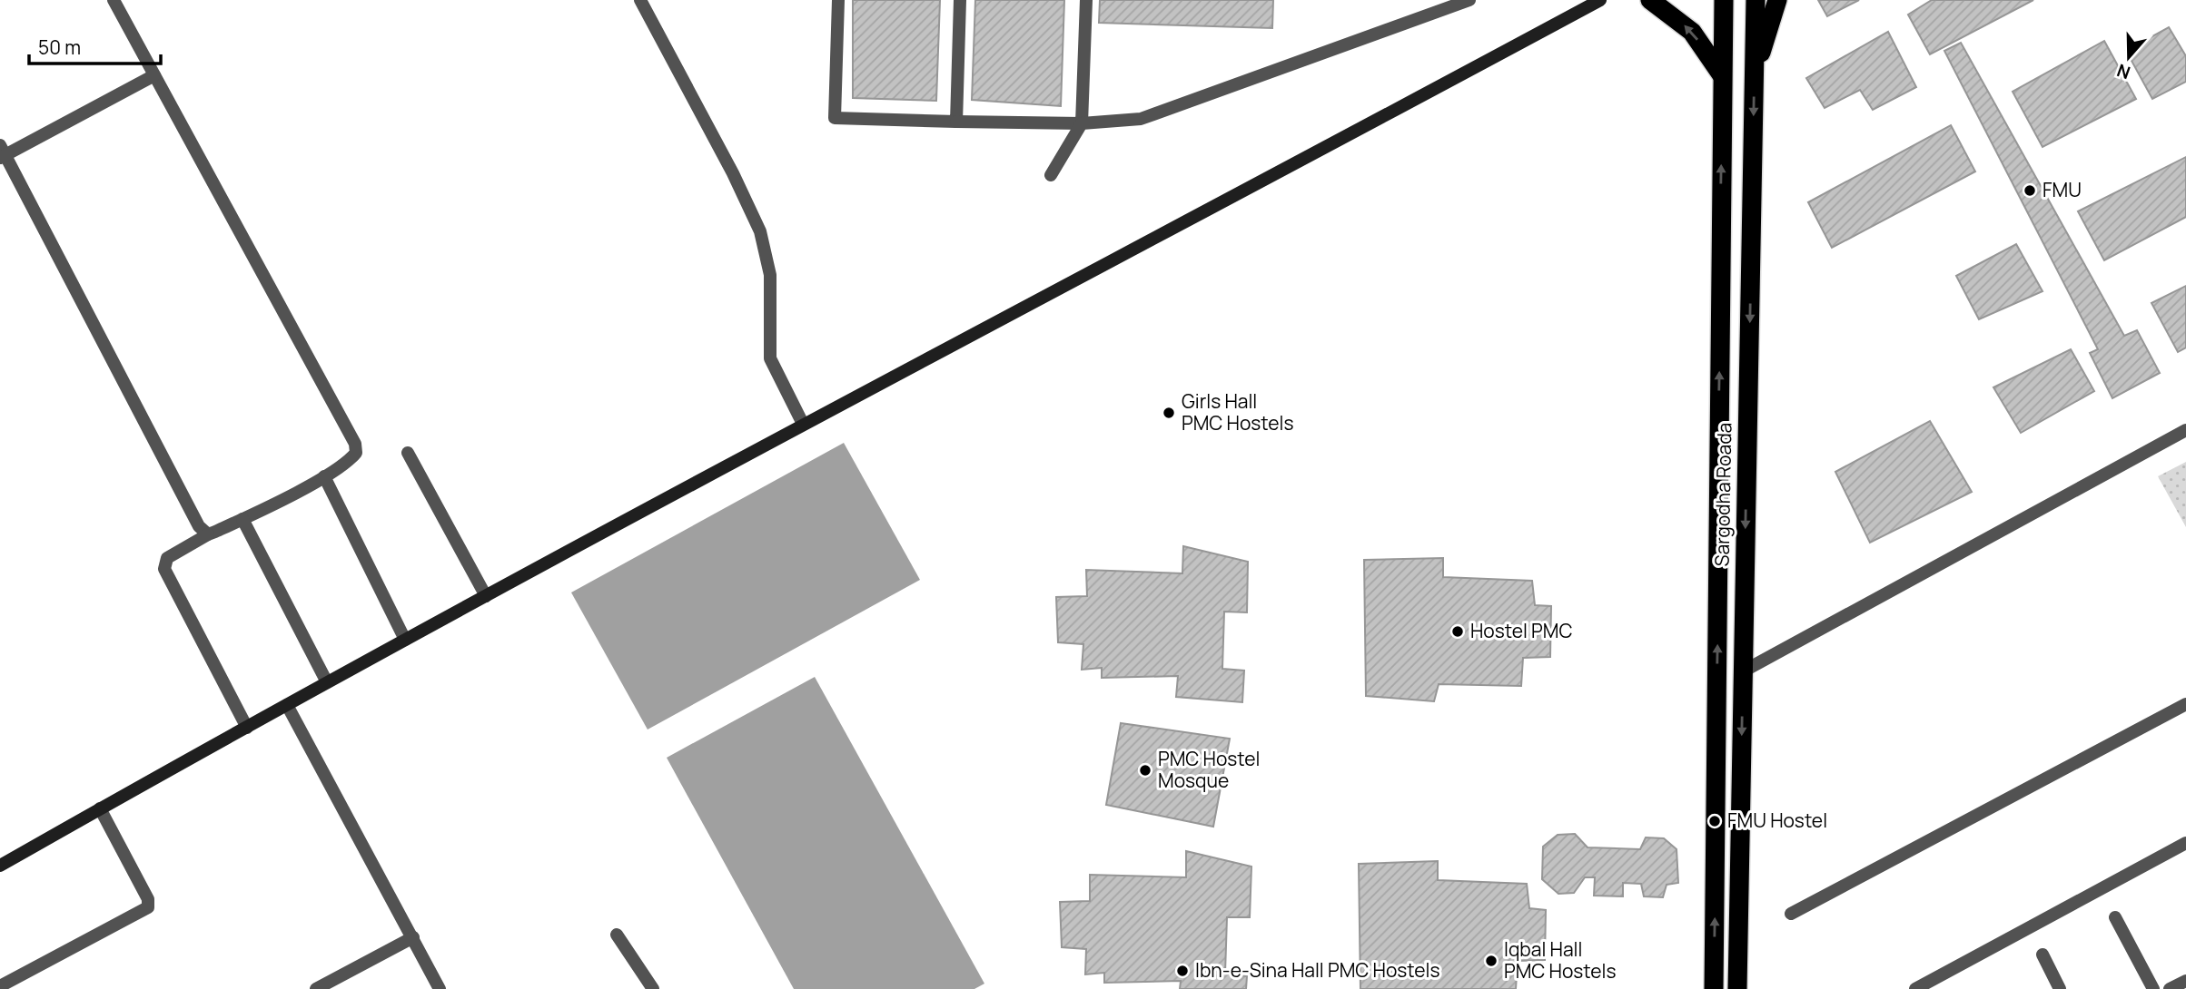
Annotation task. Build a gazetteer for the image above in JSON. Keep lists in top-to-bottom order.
{
  "streets": {
    "highway": ["Sargodha Roada"]
  },
  "places": [
    "FMU",
    "Girls Hall PMC Hostels",
    "Hostel PMC",
    "PMC Hostel Mosque",
    "FMU Hostel",
    "Iqbal Hall PMC Hostels",
    "Ibn-e-Sina Hall PMC Hostels"
  ],
  "scale_bar": "50 m",
  "north": "bottom"
}
